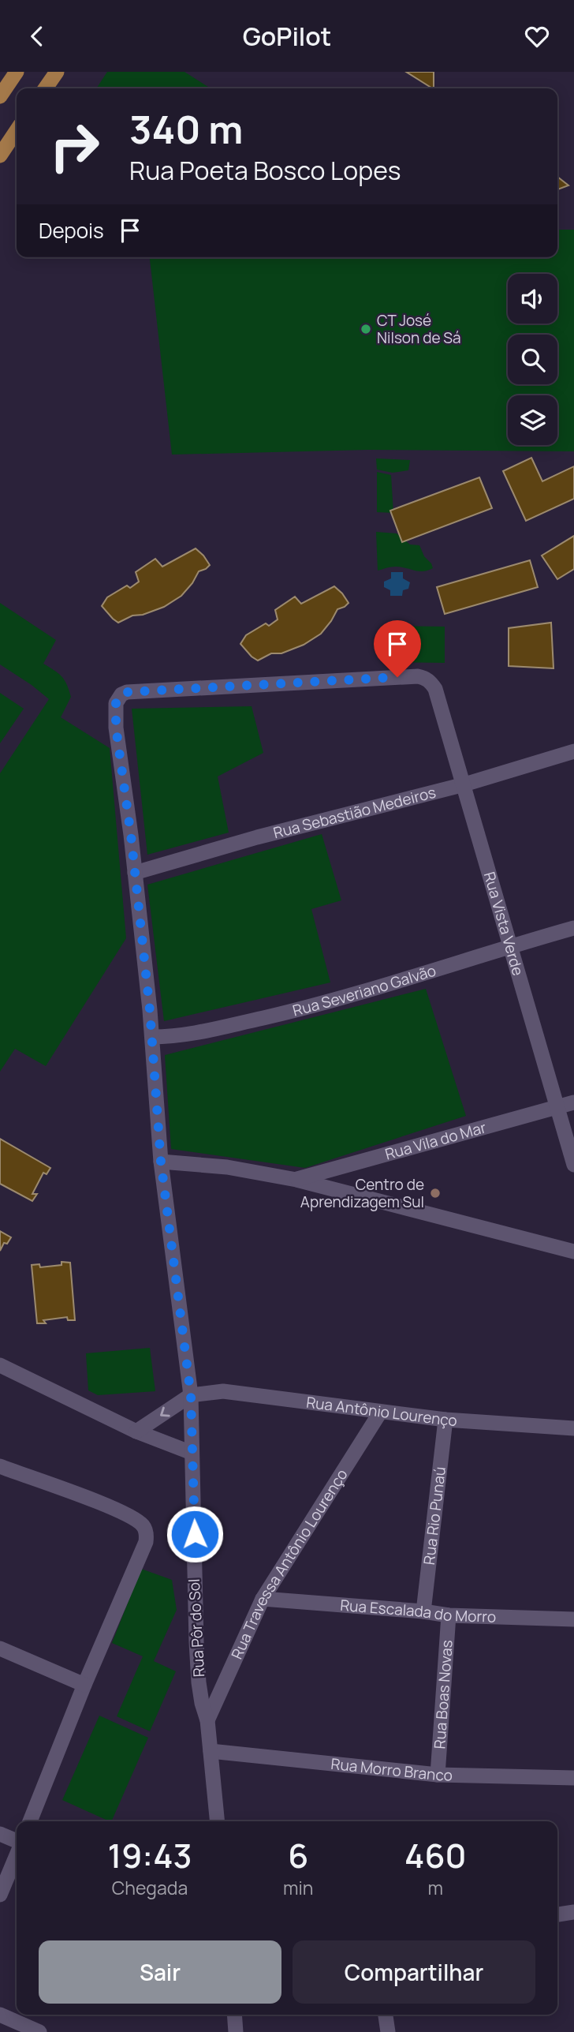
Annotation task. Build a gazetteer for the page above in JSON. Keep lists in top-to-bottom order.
{
  "streets": {
    "street": [
      "Rua Sebastião Medeiros",
      "Rua Vista Verde",
      "Rua Severiano Galvão",
      "Rua Vila do Mar",
      "Rua Antônio Lourenço",
      "Rua Rio Punaú",
      "Rua Travessa Antônio Lourenço",
      "Rua Escalada do Morro",
      "Rua Pôr do Sol",
      "Rua Boas Novas",
      "Rua Morro Branco"
    ]
  },
  "crossings": [
    ["Rua Sebastião Medeiros", "Rua Vista Verde"],
    ["Rua Sebastião Medeiros", "Rua Pôr do Sol"],
    ["Rua Vista Verde", "Rua Severiano Galvão"],
    ["Rua Vista Verde", "Rua Vila do Mar"],
    ["Rua Vista Verde", "Rua Pôr do Sol"],
    ["Rua Severiano Galvão", "Rua Pôr do Sol"],
    ["Rua Antônio Lourenço", "Rua Rio Punaú"],
    ["Rua Antônio Lourenço", "Rua Travessa Antônio Lourenço"],
    ["Rua Antônio Lourenço", "Rua Pôr do Sol"],
    ["Rua Rio Punaú", "Rua Escalada do Morro"],
    ["Rua Travessa Antônio Lourenço", "Rua Escalada do Morro"],
    ["Rua Travessa Antônio Lourenço", "Rua Pôr do Sol"],
    ["Rua Escalada do Morro", "Rua Boas Novas"],
    ["Rua Pôr do Sol", "Rua Morro Branco"],
    ["Rua Boas Novas", "Rua Morro Branco"]
  ],
  "places": ["CT José Nilson de Sá", "Centro de Aprendizagem Sul"],
  "page": {
    "header": "GoPilot",
    "turn": ["340 m", "Rua Poeta Bosco Lopes"],
    "then": "Depois",
    "eta": [
      "19:43",
      "Chegada",
      "6",
      "min",
      "460",
      "m"
    ],
    "buttons": ["Sair", "Compartilhar"]
  }
}
